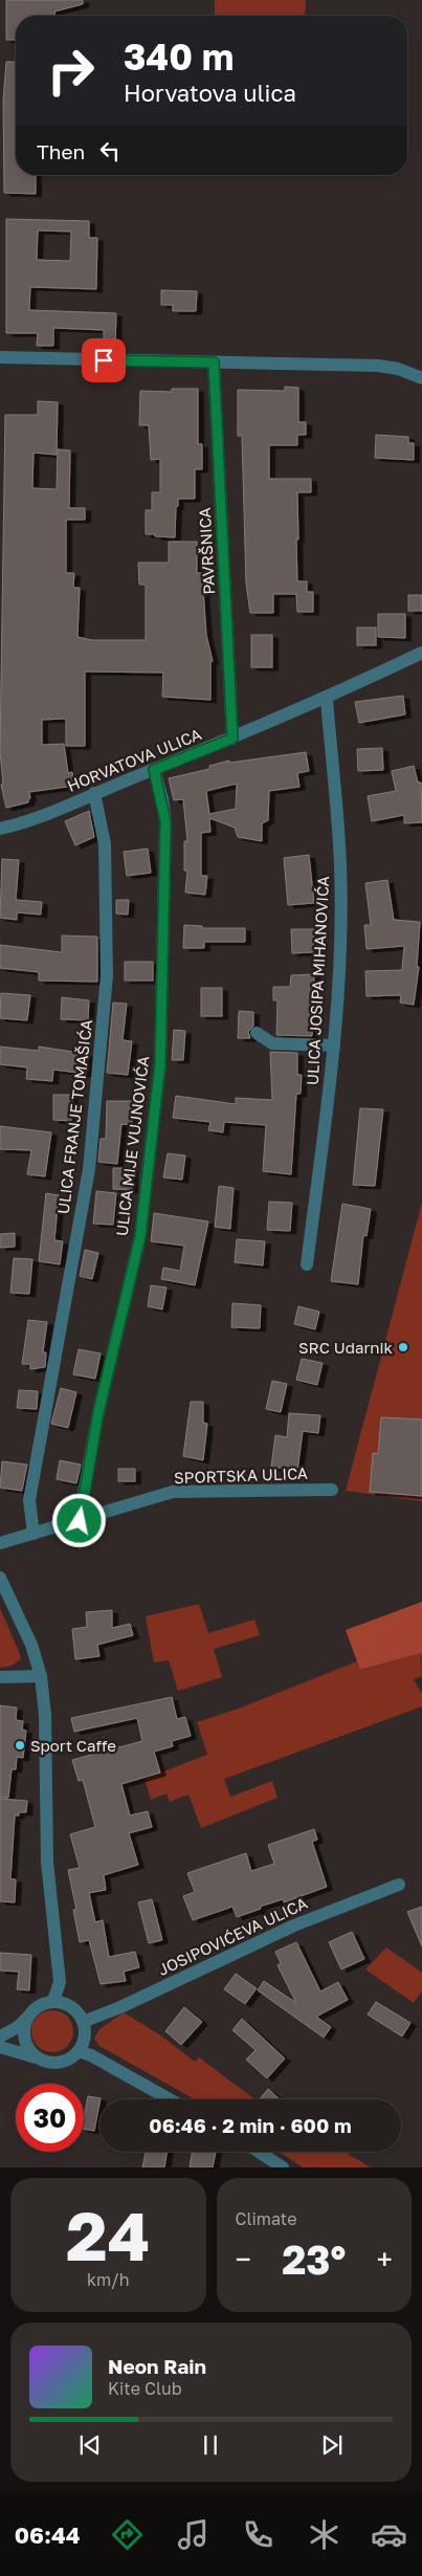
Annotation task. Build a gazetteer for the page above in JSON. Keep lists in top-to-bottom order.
{
  "streets": {
    "street": [
      "PAVRŠNICA",
      "HORVATOVA ULICA",
      "ULICA JOSIPA MIHANOVIĆA",
      "ULICA FRANJE TOMAŠIĆA",
      "ULICA MIJE VUJNOVIĆA",
      "SPORTSKA ULICA",
      "JOSIPOVIĆEVA ULICA"
    ]
  },
  "crossings": [
    ["PAVRŠNICA", "HORVATOVA ULICA"],
    ["HORVATOVA ULICA", "ULICA JOSIPA MIHANOVIĆA"],
    ["HORVATOVA ULICA", "ULICA FRANJE TOMAŠIĆA"],
    ["HORVATOVA ULICA", "ULICA MIJE VUJNOVIĆA"],
    ["ULICA FRANJE TOMAŠIĆA", "SPORTSKA ULICA"],
    ["ULICA MIJE VUJNOVIĆA", "SPORTSKA ULICA"]
  ],
  "places": ["SRC Udarnik", "Sport Caffe"],
  "page": {
    "turn": ["340 m", "Horvatova ulica"],
    "then": "Then",
    "limit": "30",
    "trip": "06:46 · 2 min · 600 m",
    "tile": [
      ["24", "km/h"],
      "Climate"
    ],
    "heat": ["−", "23°", "+"],
    "song": ["Neon Rain", "Kite Club"],
    "tabs": "06:44"
  }
}
